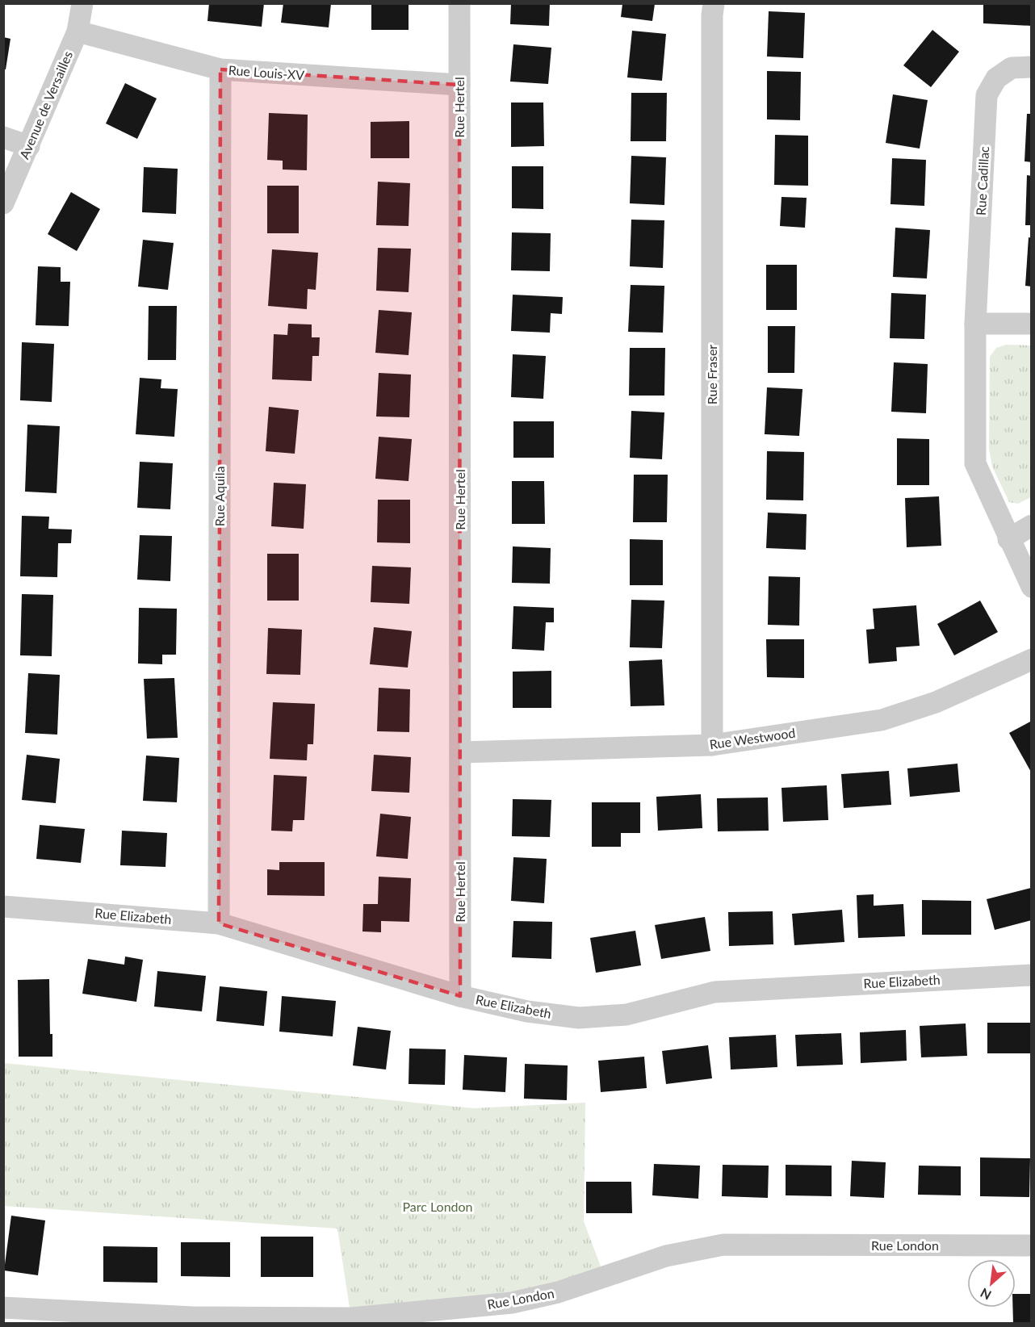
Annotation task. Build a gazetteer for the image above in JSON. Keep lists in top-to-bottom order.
{
  "streets": {
    "street": [
      "Rue Louis-XV",
      "Avenue de Versailles",
      "Rue Hertel",
      "Rue Cadillac",
      "Rue Fraser",
      "Rue Aquila",
      "Rue Westwood",
      "Rue Elizabeth",
      "Rue London"
    ]
  },
  "crossings": [
    ["Rue Louis-XV", "Avenue de Versailles"],
    ["Rue Louis-XV", "Rue Hertel"],
    ["Rue Louis-XV", "Rue Aquila"],
    ["Rue Hertel", "Rue Westwood"],
    ["Rue Hertel", "Rue Elizabeth"],
    ["Rue Fraser", "Rue Westwood"],
    ["Rue Aquila", "Rue Elizabeth"]
  ],
  "parks": ["Parc London"],
  "north": "bottom left"
}
